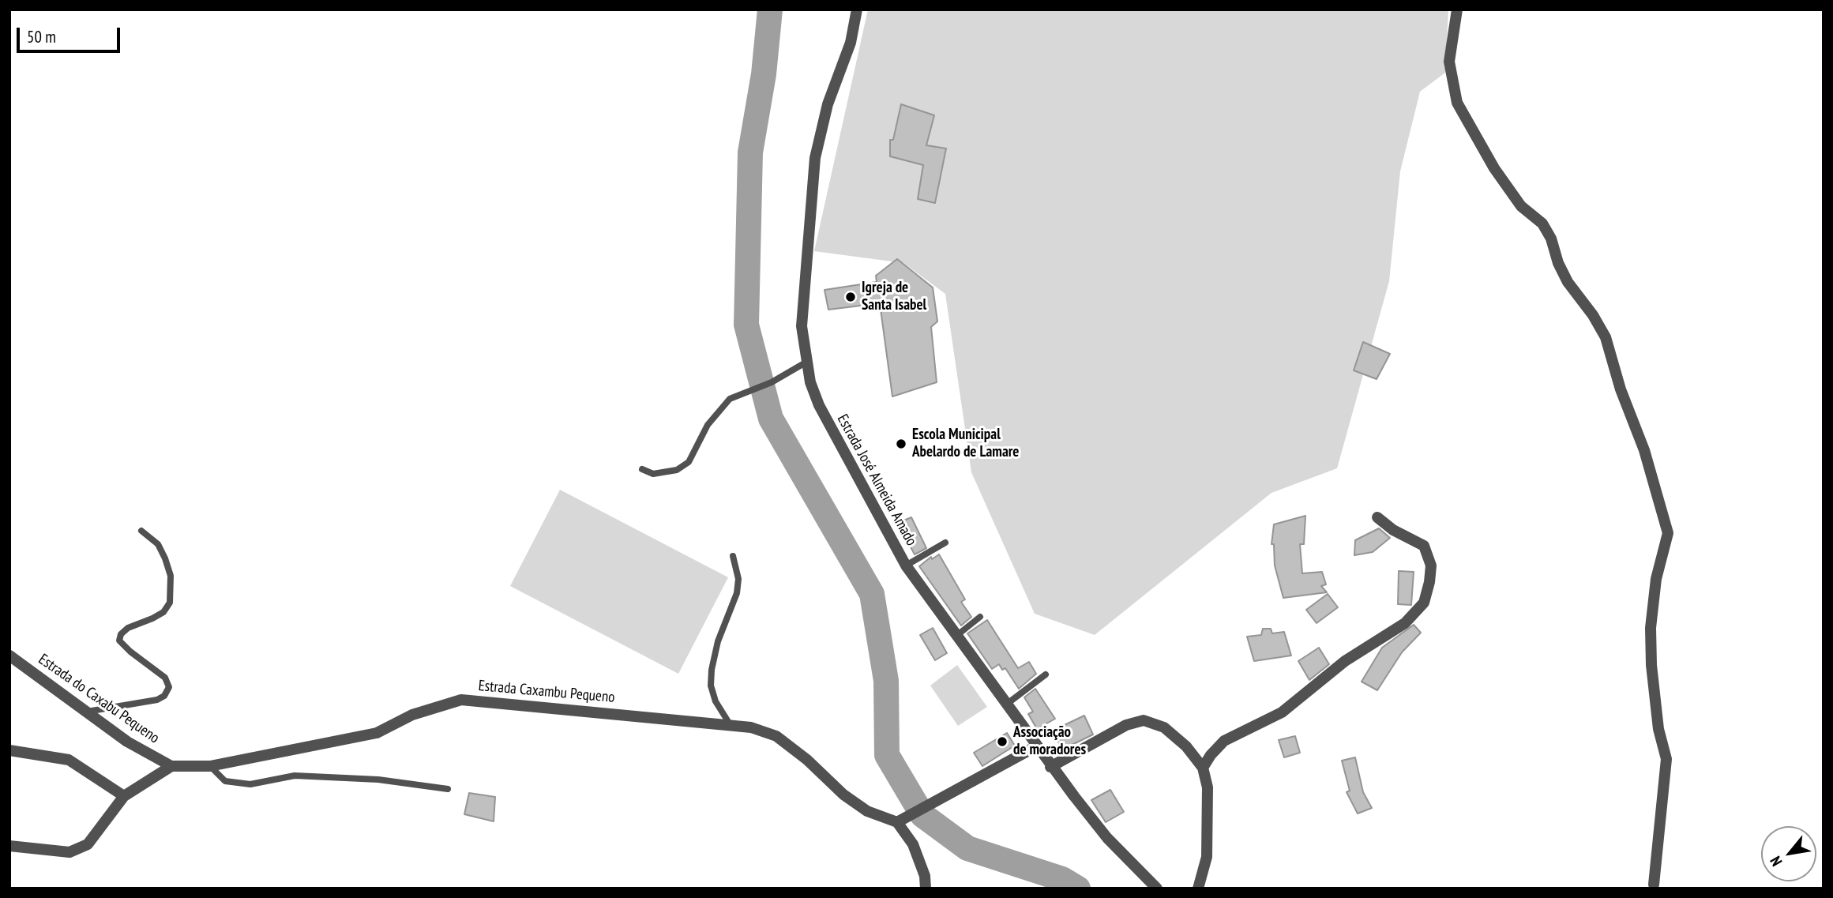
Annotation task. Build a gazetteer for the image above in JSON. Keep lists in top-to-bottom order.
{
  "streets": {
    "street": ["Estrada José Almeida Amado", "Estrada Caxambu Pequeno", "Estrada do Caxabu Pequeno"]
  },
  "crossings": [
    ["Estrada Caxambu Pequeno", "Estrada do Caxabu Pequeno"]
  ],
  "places": ["Igreja de Santa Isabel", "Escola Municipal Abelardo de Lamare", "Associação de moradores"],
  "scale_bar": "50 m",
  "north": "bottom left"
}
